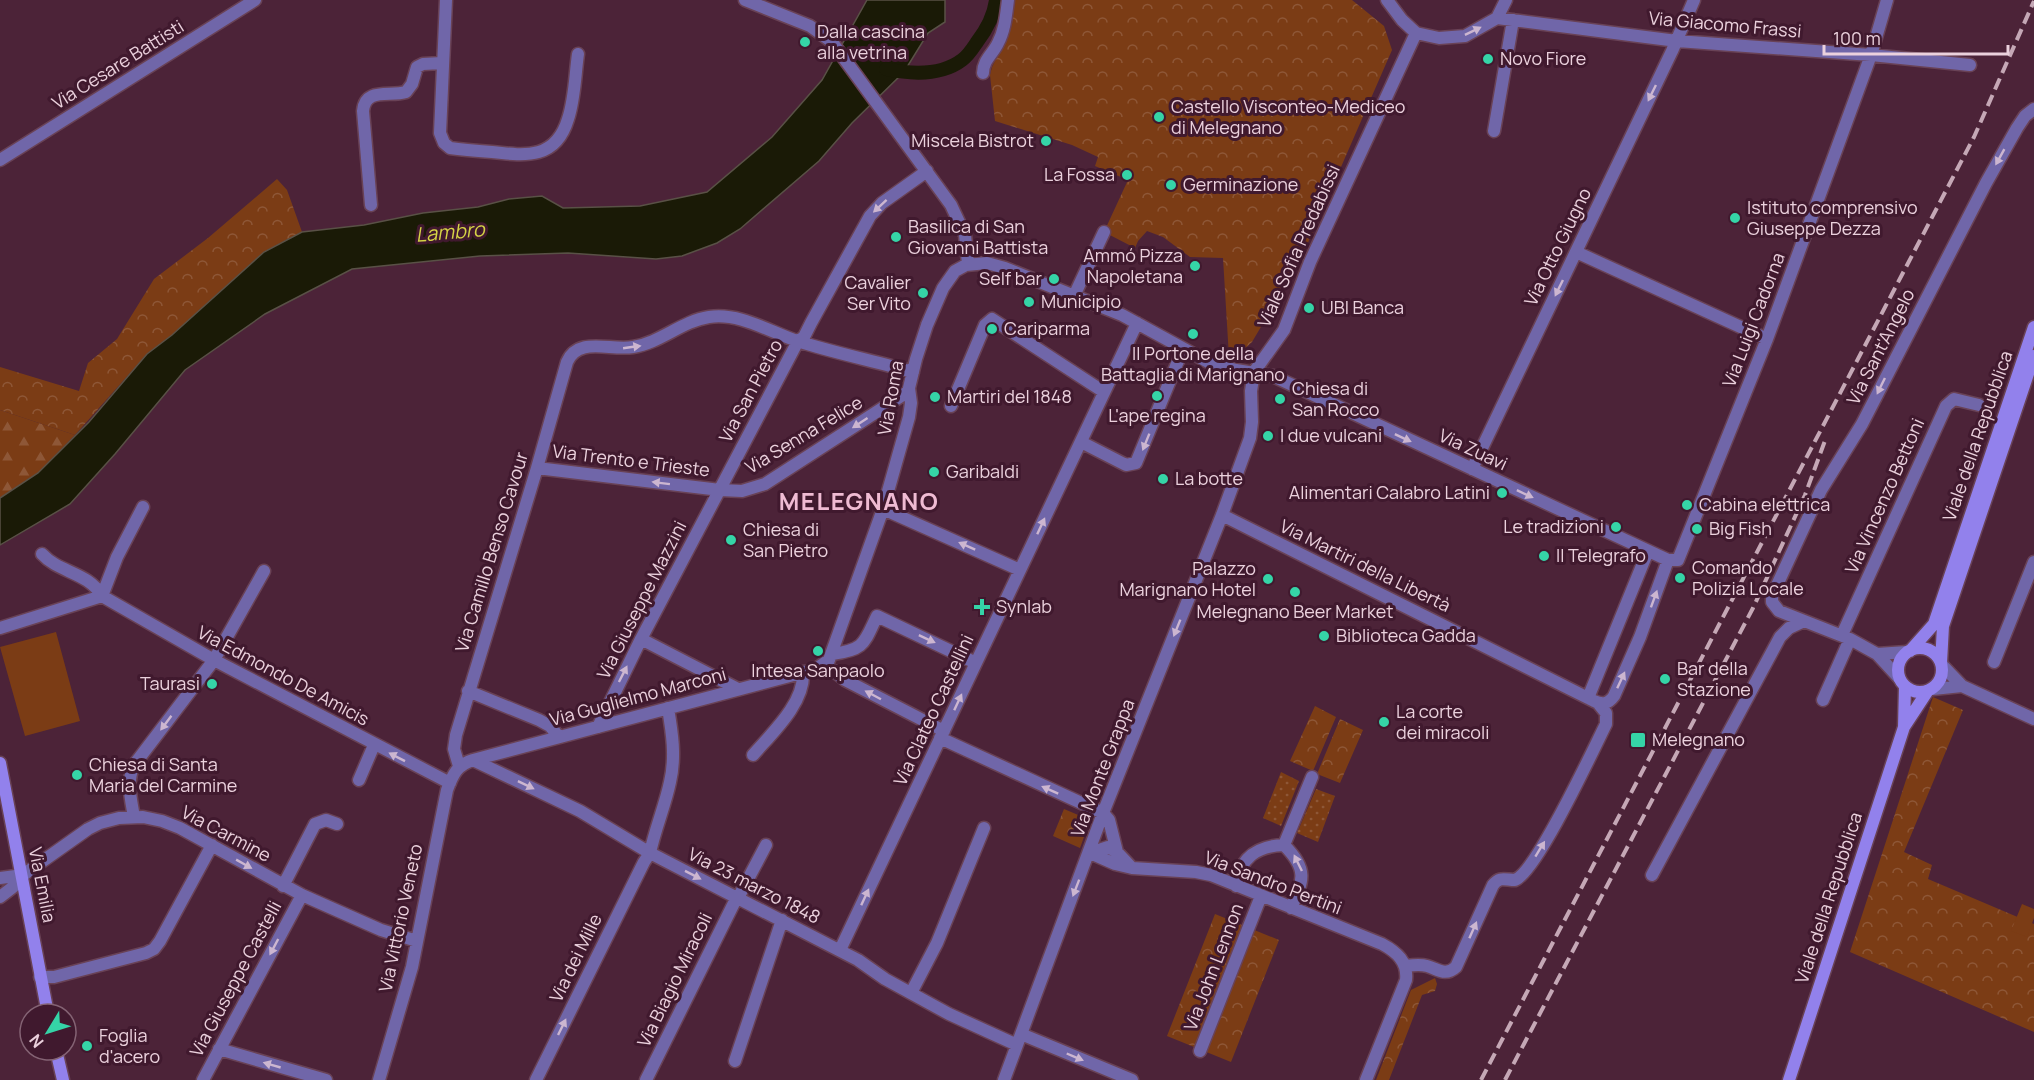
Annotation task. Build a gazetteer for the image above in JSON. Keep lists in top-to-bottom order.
{
  "streets": {
    "street": [
      "Via Giacomo Frassi",
      "Via Cesare Battisti",
      "Viale Sofia Predabissi",
      "Via Otto Giugno",
      "Via Luigi Cadorna",
      "Via Sant'Angelo",
      "Via San Pietro",
      "Via Roma",
      "Via Senna Felice",
      "Viale della Repubblica",
      "Via Zuavi",
      "Via Trento e Trieste",
      "Via Vincenzo Bettoni",
      "Via Camillo Benso Cavour",
      "Via Martiri della Libertà",
      "Via Giuseppe Mazzini",
      "Via Edmondo De Amicis",
      "Via Guglielmo Marconi",
      "Via Clateo Castellini",
      "Via Monte Grappa",
      "Via Carmine",
      "Via Sandro Pertini",
      "Via Emilia",
      "Via 23 marzo 1848",
      "Via Vittorio Veneto",
      "Via dei Mille",
      "Via John Lennon",
      "Via Giuseppe Castelli",
      "Via Biagio Miracoli"
    ]
  },
  "crossings": [
    ["Via Giacomo Frassi", "Via Otto Giugno"],
    ["Via Giacomo Frassi", "Via Luigi Cadorna"],
    ["Viale Sofia Predabissi", "Via Zuavi"],
    ["Viale Sofia Predabissi", "Via Monte Grappa"],
    ["Via Otto Giugno", "Via Zuavi"],
    ["Via Luigi Cadorna", "Via Zuavi"],
    ["Via Luigi Cadorna", "Via Martiri della Libertà"],
    ["Via San Pietro", "Via Trento e Trieste"],
    ["Via San Pietro", "Via Camillo Benso Cavour"],
    ["Via San Pietro", "Via Giuseppe Mazzini"],
    ["Via Roma", "Via Senna Felice"],
    ["Via Roma", "Via Zuavi"],
    ["Via Roma", "Via Guglielmo Marconi"],
    ["Via Senna Felice", "Via Trento e Trieste"],
    ["Via Zuavi", "Via Clateo Castellini"],
    ["Via Zuavi", "Via Monte Grappa"],
    ["Via Trento e Trieste", "Via Camillo Benso Cavour"],
    ["Via Trento e Trieste", "Via Giuseppe Mazzini"],
    ["Via Camillo Benso Cavour", "Via Guglielmo Marconi"],
    ["Via Camillo Benso Cavour", "Via Vittorio Veneto"],
    ["Via Martiri della Libertà", "Via Monte Grappa"],
    ["Via Giuseppe Mazzini", "Via Guglielmo Marconi"],
    ["Via Edmondo De Amicis", "Via Vittorio Veneto"],
    ["Via Guglielmo Marconi", "Via 23 marzo 1848"],
    ["Via Guglielmo Marconi", "Via Vittorio Veneto"],
    ["Via Guglielmo Marconi", "Via dei Mille"],
    ["Via Clateo Castellini", "Via 23 marzo 1848"],
    ["Via Monte Grappa", "Via Sandro Pertini"],
    ["Via Monte Grappa", "Via 23 marzo 1848"],
    ["Via Carmine", "Via Emilia"],
    ["Via Carmine", "Via Vittorio Veneto"],
    ["Via Carmine", "Via Giuseppe Castelli"],
    ["Via Sandro Pertini", "Via John Lennon"],
    ["Via 23 marzo 1848", "Via dei Mille"],
    ["Via 23 marzo 1848", "Via Biagio Miracoli"]
  ],
  "one_way": [
    "Via Otto Giugno",
    "Via Sant'Angelo",
    "Via San Pietro",
    "Via Senna Felice",
    "Via Zuavi",
    "Via Trento e Trieste",
    "Via Camillo Benso Cavour",
    "Via Giuseppe Mazzini",
    "Via Monte Grappa",
    "Via 23 marzo 1848",
    "Via dei Mille",
    "Via Giuseppe Castelli"
  ],
  "districts": ["MELEGNANO"],
  "water": ["Lambro"],
  "places": {
    "other": [
      "Dalla cascina alla vetrina",
      "Novo Fiore",
      "Castello Visconteo-Mediceo di Melegnano",
      "Miscela Bistrot",
      "La Fossa",
      "Germinazione",
      "Istituto comprensivo Giuseppe Dezza",
      "Basilica di San Giovanni Battista",
      "Ammó Pizza Napoletana",
      "Self bar",
      "Cavalier Ser Vito",
      "Municipio",
      "UBI Banca",
      "Cariparma",
      "Il Portone della Battaglia di Marignano",
      "L'ape regina",
      "Martiri del 1848",
      "Chiesa di San Rocco",
      "I due vulcani",
      "Garibaldi",
      "La botte",
      "Alimentari Calabro Latini",
      "Cabina elettrica",
      "Le tradizioni",
      "Big Fish",
      "Chiesa di San Pietro",
      "Il Telegrafo",
      "Comando Polizia Locale",
      "Palazzo Marignano Hotel",
      "Melegnano Beer Market",
      "Biblioteca Gadda",
      "Intesa Sanpaolo",
      "Bar della Stazione",
      "Taurasi",
      "La corte dei miracoli",
      "Chiesa di Santa Maria del Carmine",
      "Foglia d'acero"
    ],
    "health": ["Synlab"],
    "transit": ["Melegnano"]
  },
  "scale_bar": "100 m",
  "north": "bottom left"
}
